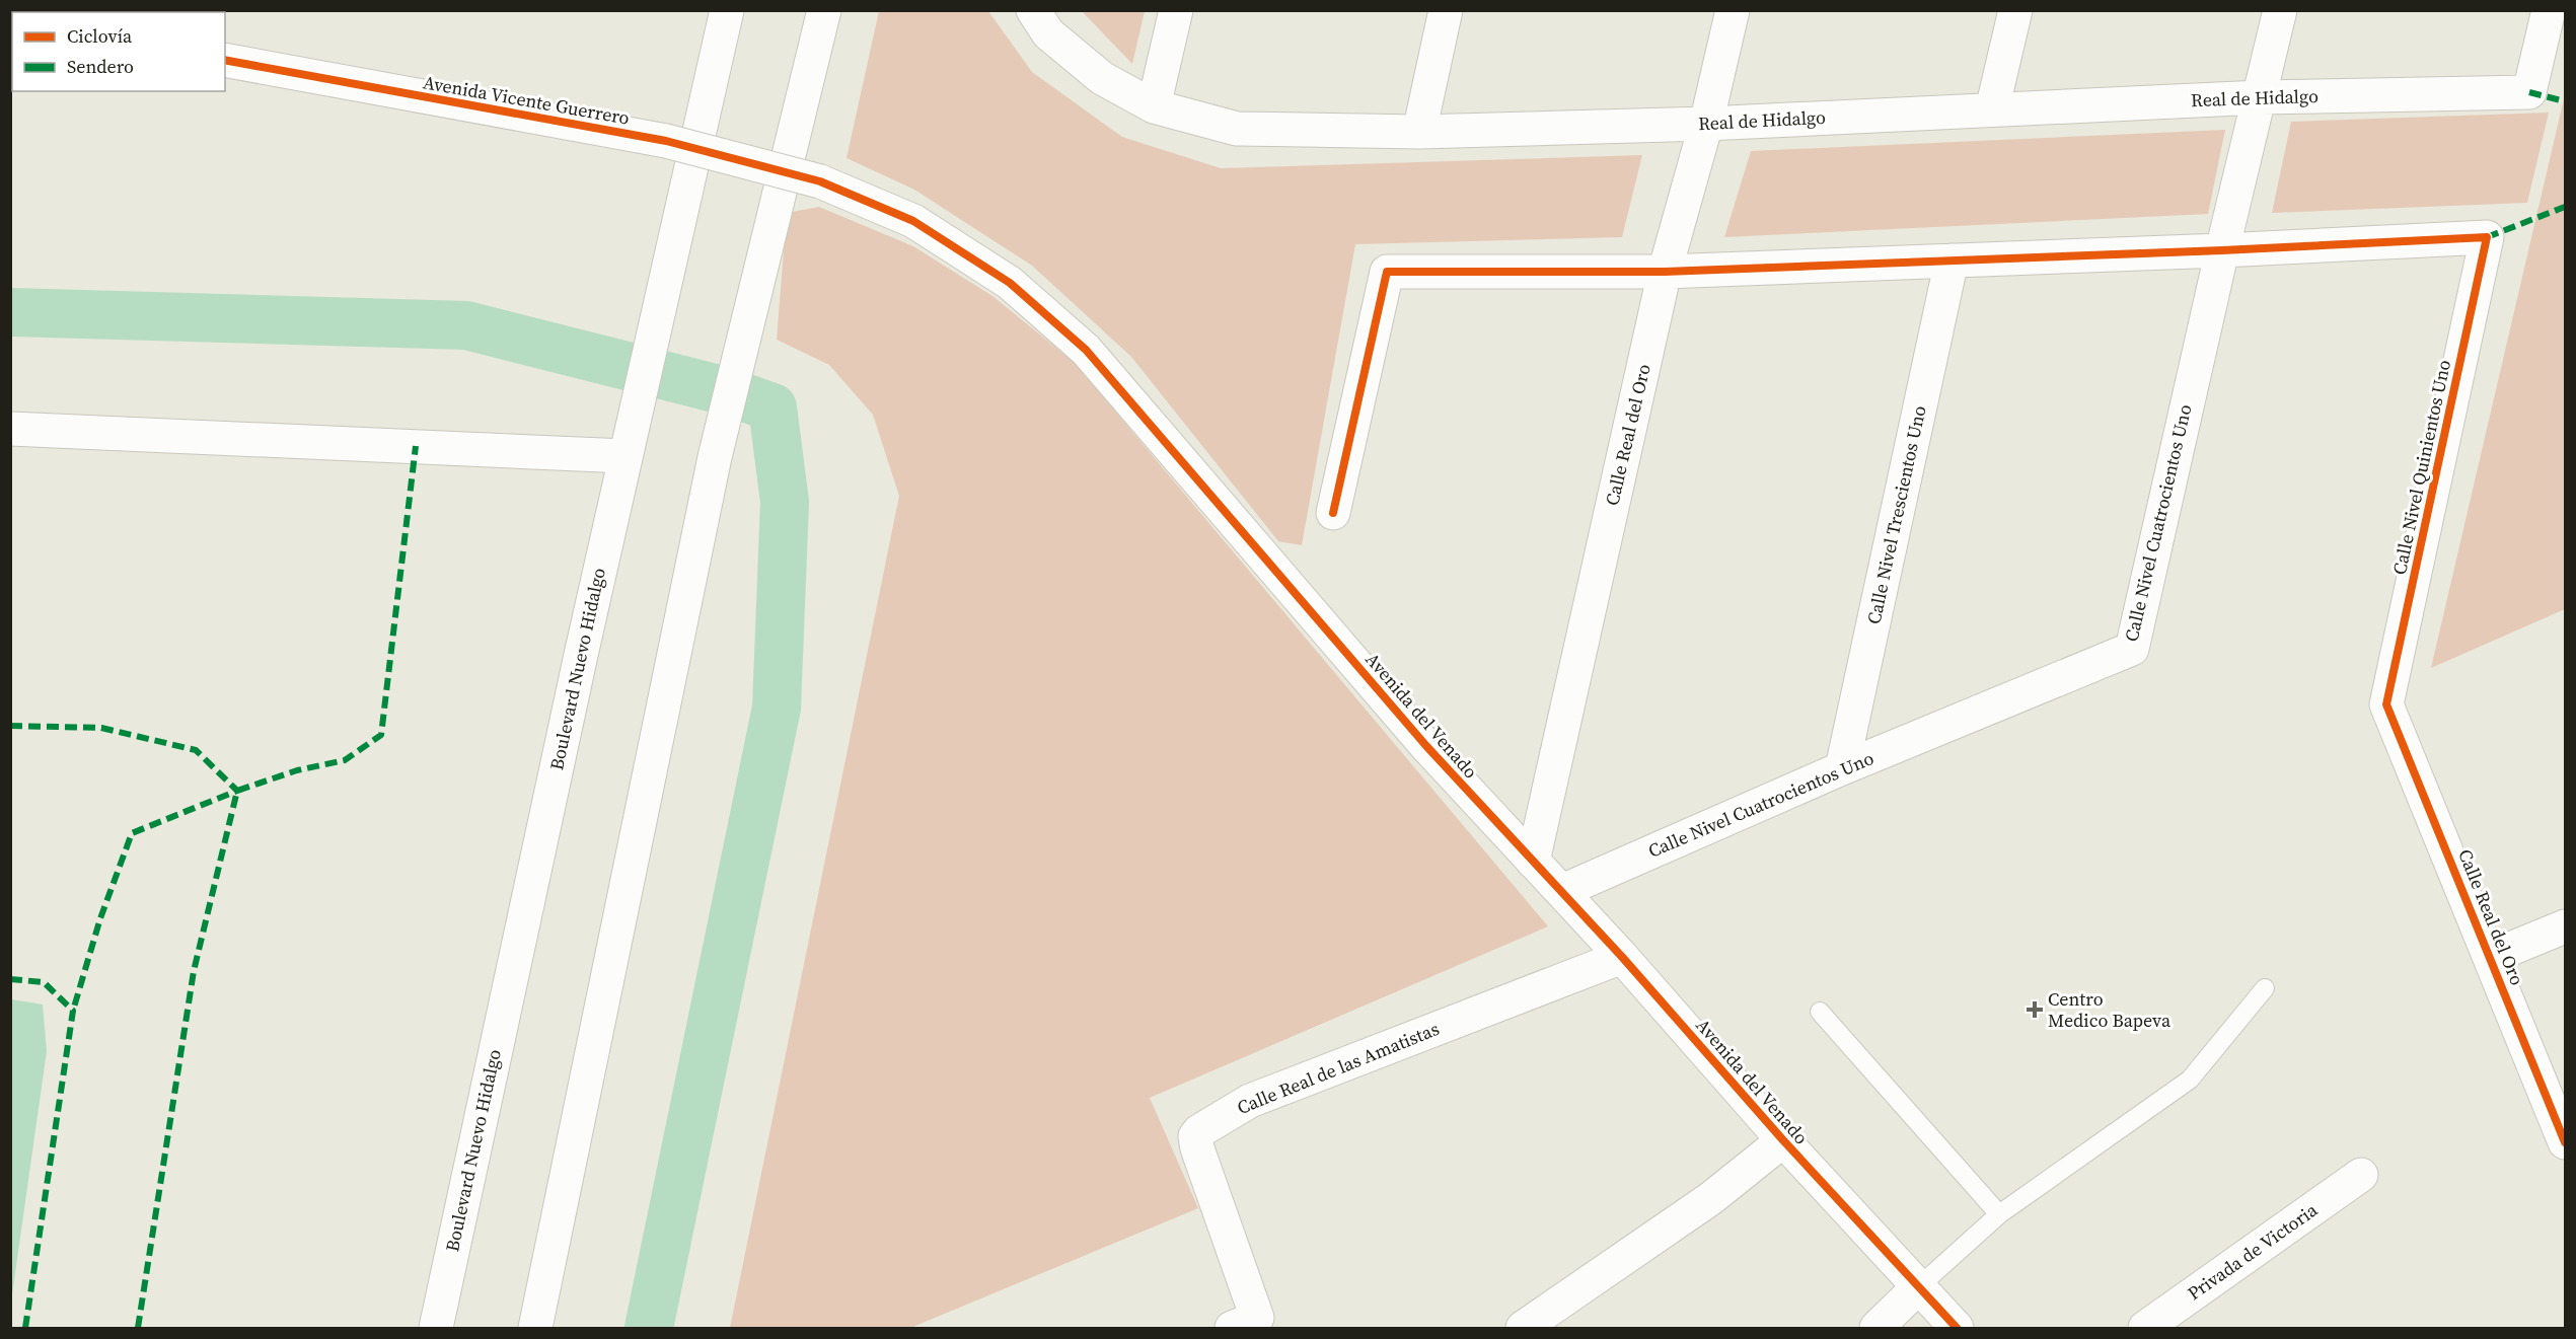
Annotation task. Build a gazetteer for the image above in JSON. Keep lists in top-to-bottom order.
{
  "streets": {
    "street": [
      "Real de Hidalgo",
      "Avenida Vicente Guerrero",
      "Calle Real del Oro",
      "Calle Nivel Quinientos Uno",
      "Calle Nivel Trescientos Uno",
      "Calle Nivel Cuatrocientos Uno",
      "Boulevard Nuevo Hidalgo",
      "Avenida del Venado",
      "Calle Real de las Amatistas",
      "Privada de Victoria"
    ]
  },
  "crossings": [
    ["Real de Hidalgo", "Calle Real del Oro"],
    ["Real de Hidalgo", "Calle Nivel Cuatrocientos Uno"],
    ["Avenida Vicente Guerrero", "Avenida del Venado"],
    ["Calle Real del Oro", "Calle Nivel Quinientos Uno"],
    ["Calle Real del Oro", "Avenida del Venado"],
    ["Calle Nivel Quinientos Uno", "Calle Nivel Cuatrocientos Uno"],
    ["Calle Nivel Trescientos Uno", "Calle Nivel Cuatrocientos Uno"],
    ["Calle Nivel Cuatrocientos Uno", "Avenida del Venado"],
    ["Avenida del Venado", "Calle Real de las Amatistas"]
  ],
  "places": {
    "health": ["Centro Medico Bapeva"]
  },
  "legend": ["Ciclovía", "Sendero"]
}
